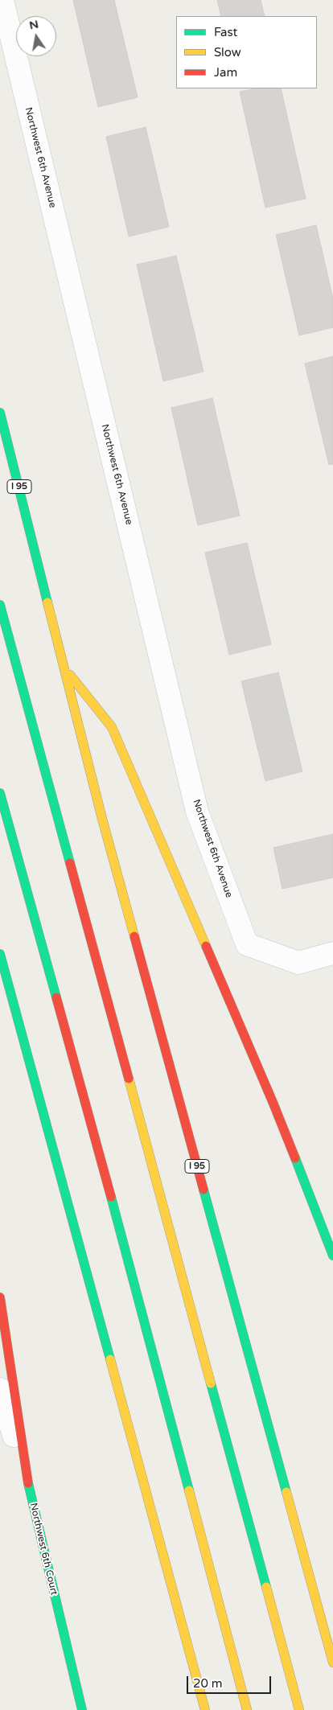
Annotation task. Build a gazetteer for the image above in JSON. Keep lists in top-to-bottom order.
{
  "streets": {
    "main road": ["I 95", "Northwest 6th Court"],
    "street": ["Northwest 6th Avenue"]
  },
  "legend": ["Fast", "Slow", "Jam"],
  "scale_bar": "20 m",
  "north": "top"
}
